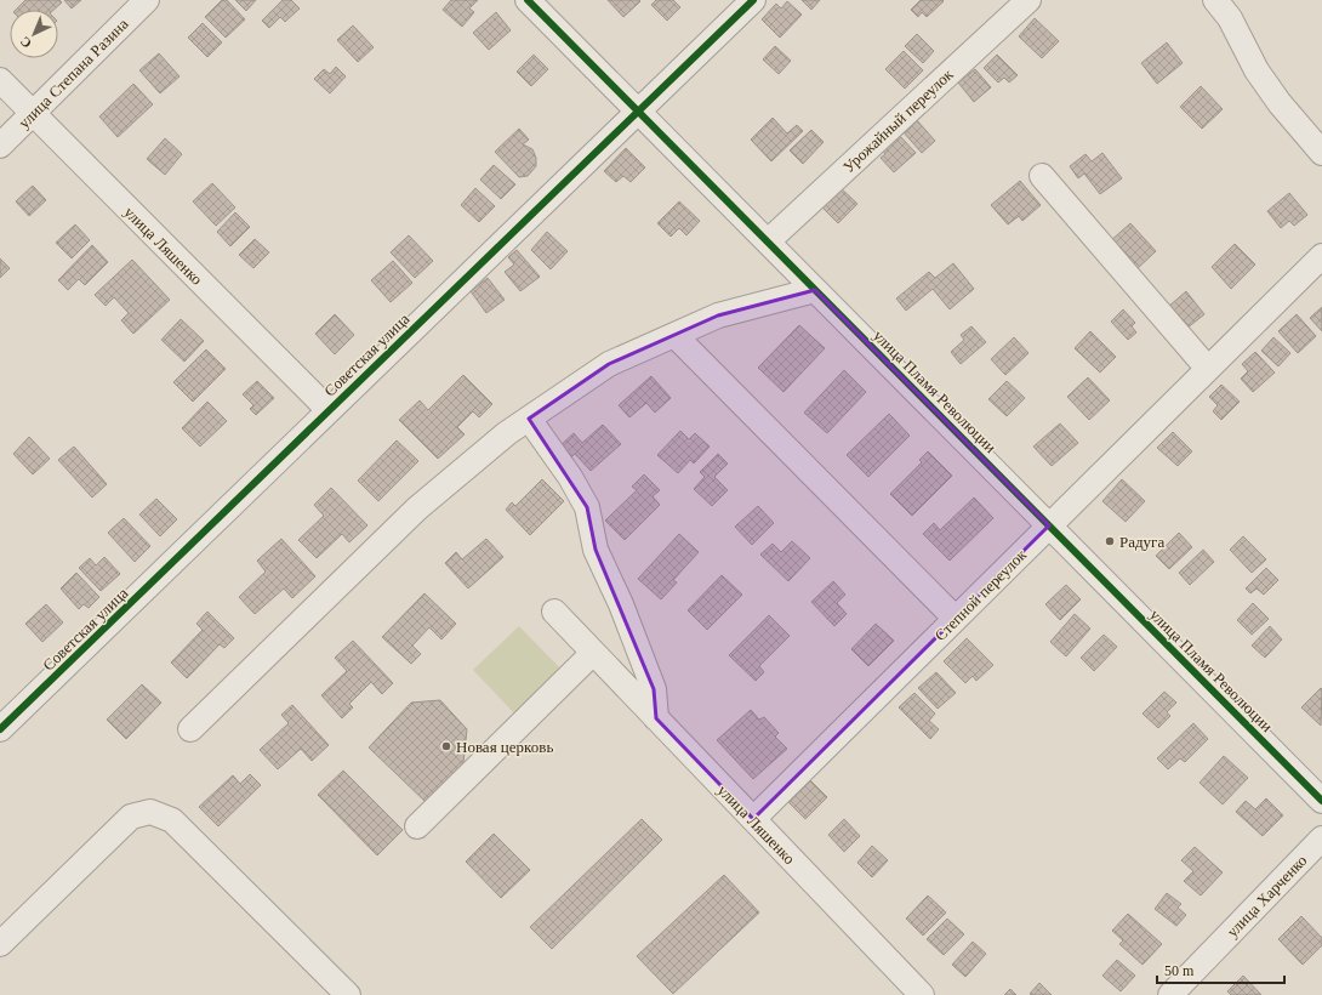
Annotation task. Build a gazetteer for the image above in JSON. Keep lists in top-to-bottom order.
{
  "streets": {
    "street": [
      "улица Степана Разина",
      "Урожайный переулок",
      "улица Ляшенко",
      "Советская улица",
      "улица Пламя Революции",
      "Степной переулок",
      "улица Харченко"
    ]
  },
  "crossings": [
    ["улица Степана Разина", "улица Ляшенко"],
    ["Урожайный переулок", "улица Пламя Революции"],
    ["улица Ляшенко", "Советская улица"],
    ["улица Ляшенко", "Степной переулок"],
    ["Советская улица", "улица Пламя Революции"],
    ["улица Пламя Революции", "Степной переулок"]
  ],
  "places": ["Радуга", "Новая церковь"],
  "scale_bar": "50 m",
  "north": "bottom left"
}
